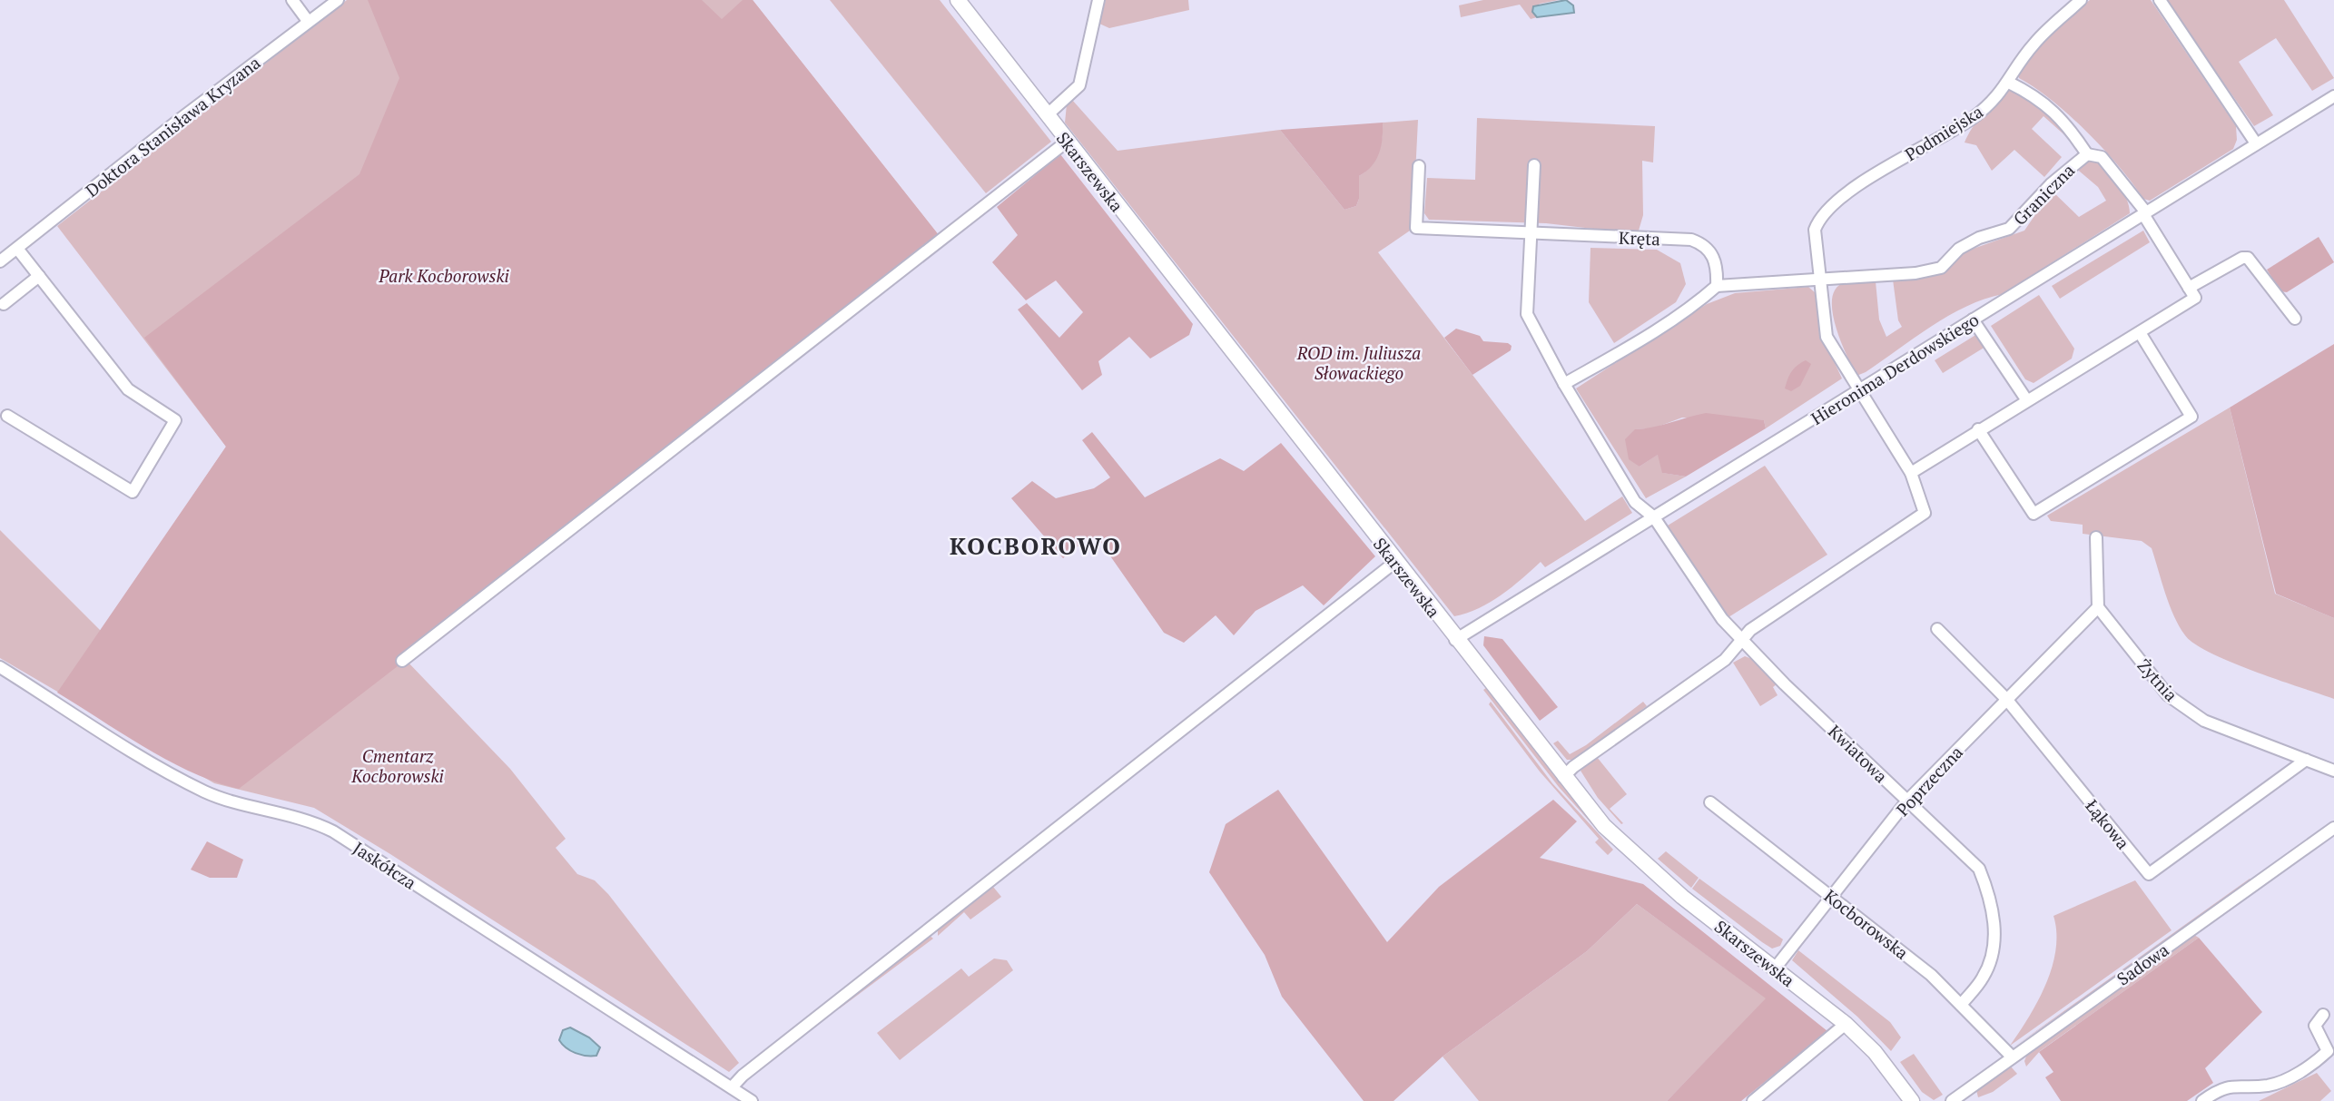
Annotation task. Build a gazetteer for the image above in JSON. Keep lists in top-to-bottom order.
{
  "streets": {
    "main road": ["Skarszewska"],
    "street": [
      "Doktora Stanisława Kryzana",
      "Podmiejska",
      "Graniczna",
      "Kręta",
      "Hieronima Derdowskiego",
      "Żytnia",
      "Kwiatowa",
      "Poprzeczna",
      "Łąkowa",
      "Jaskółcza",
      "Kocborowska",
      "Sadowa"
    ]
  },
  "crossings": [
    ["Podmiejska", "Graniczna"],
    ["Skarszewska", "Hieronima Derdowskiego"],
    ["Skarszewska", "Poprzeczna"],
    ["Graniczna", "Hieronima Derdowskiego"],
    ["Hieronima Derdowskiego", "Kwiatowa"],
    ["Żytnia", "Poprzeczna"],
    ["Żytnia", "Łąkowa"],
    ["Kwiatowa", "Poprzeczna"],
    ["Kwiatowa", "Kocborowska"],
    ["Poprzeczna", "Łąkowa"],
    ["Poprzeczna", "Kocborowska"],
    ["Kocborowska", "Sadowa"]
  ],
  "districts": ["KOCBOROWO"],
  "parks": ["Park Kocborowski", "ROD im. Juliusza Słowackiego", "Cmentarz Kocborowski"]
}
